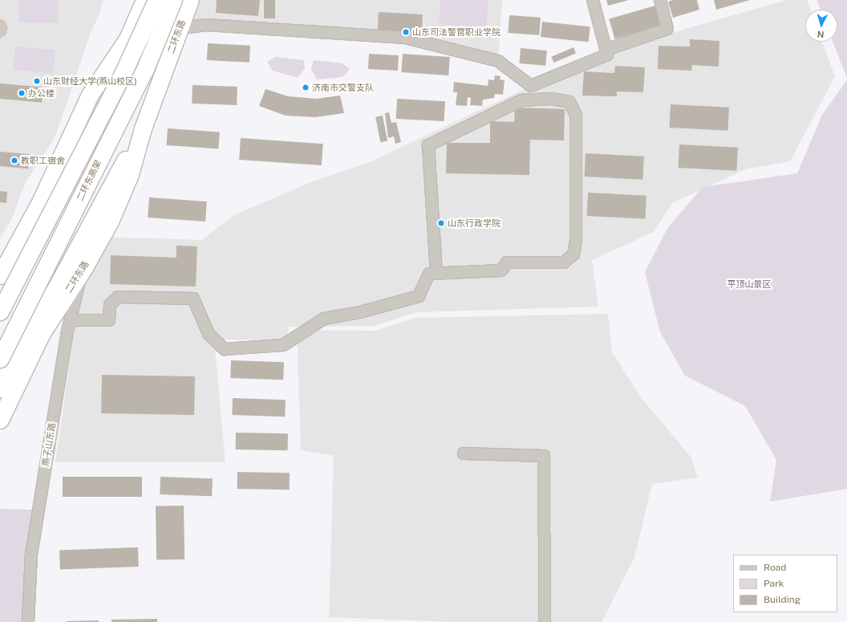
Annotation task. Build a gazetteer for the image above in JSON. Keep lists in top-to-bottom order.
{
  "streets": {
    "highway": ["二环东路", "二环东高架"],
    "street": ["燕子山东路"]
  },
  "crossings": [
    ["二环东路", "燕子山东路"]
  ],
  "parks": ["平顶山景区"],
  "places": [
    "山东司法警官职业学院",
    "山东财经大学(燕山校区)",
    "济南市交警支队",
    "办公楼",
    "教职工宿舍",
    "山东行政学院"
  ],
  "legend": ["Road", "Park", "Building"],
  "north": "bottom"
}
